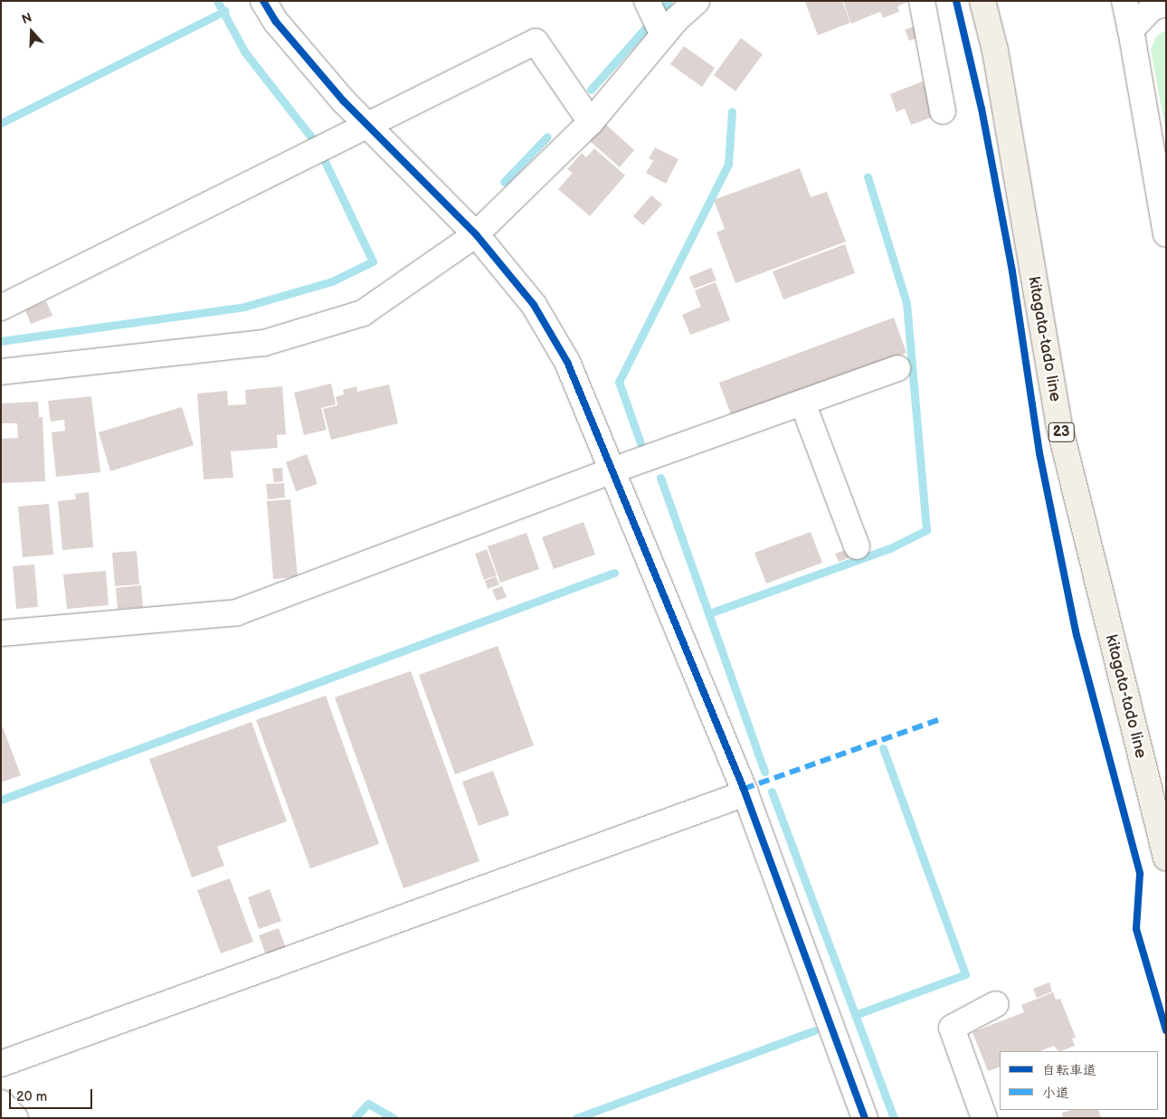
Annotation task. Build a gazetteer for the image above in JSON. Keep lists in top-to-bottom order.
{
  "streets": {
    "main road": ["kitagata-tado line", "23"]
  },
  "legend": ["自転車道", "小道"],
  "scale_bar": "20 m",
  "north": "top"
}
